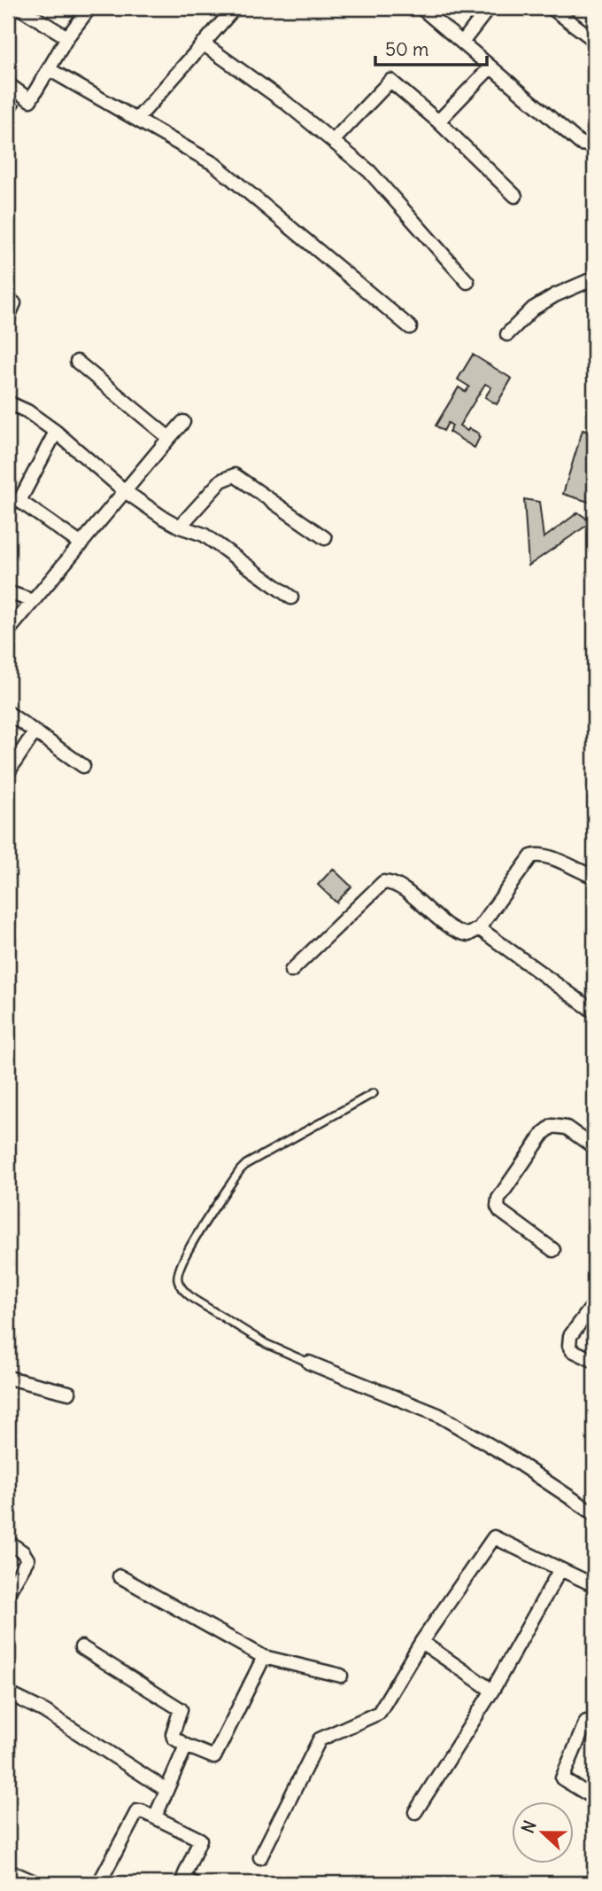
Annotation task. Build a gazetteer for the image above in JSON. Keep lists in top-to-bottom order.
{
  "scale_bar": "50 m",
  "north": "left"
}
